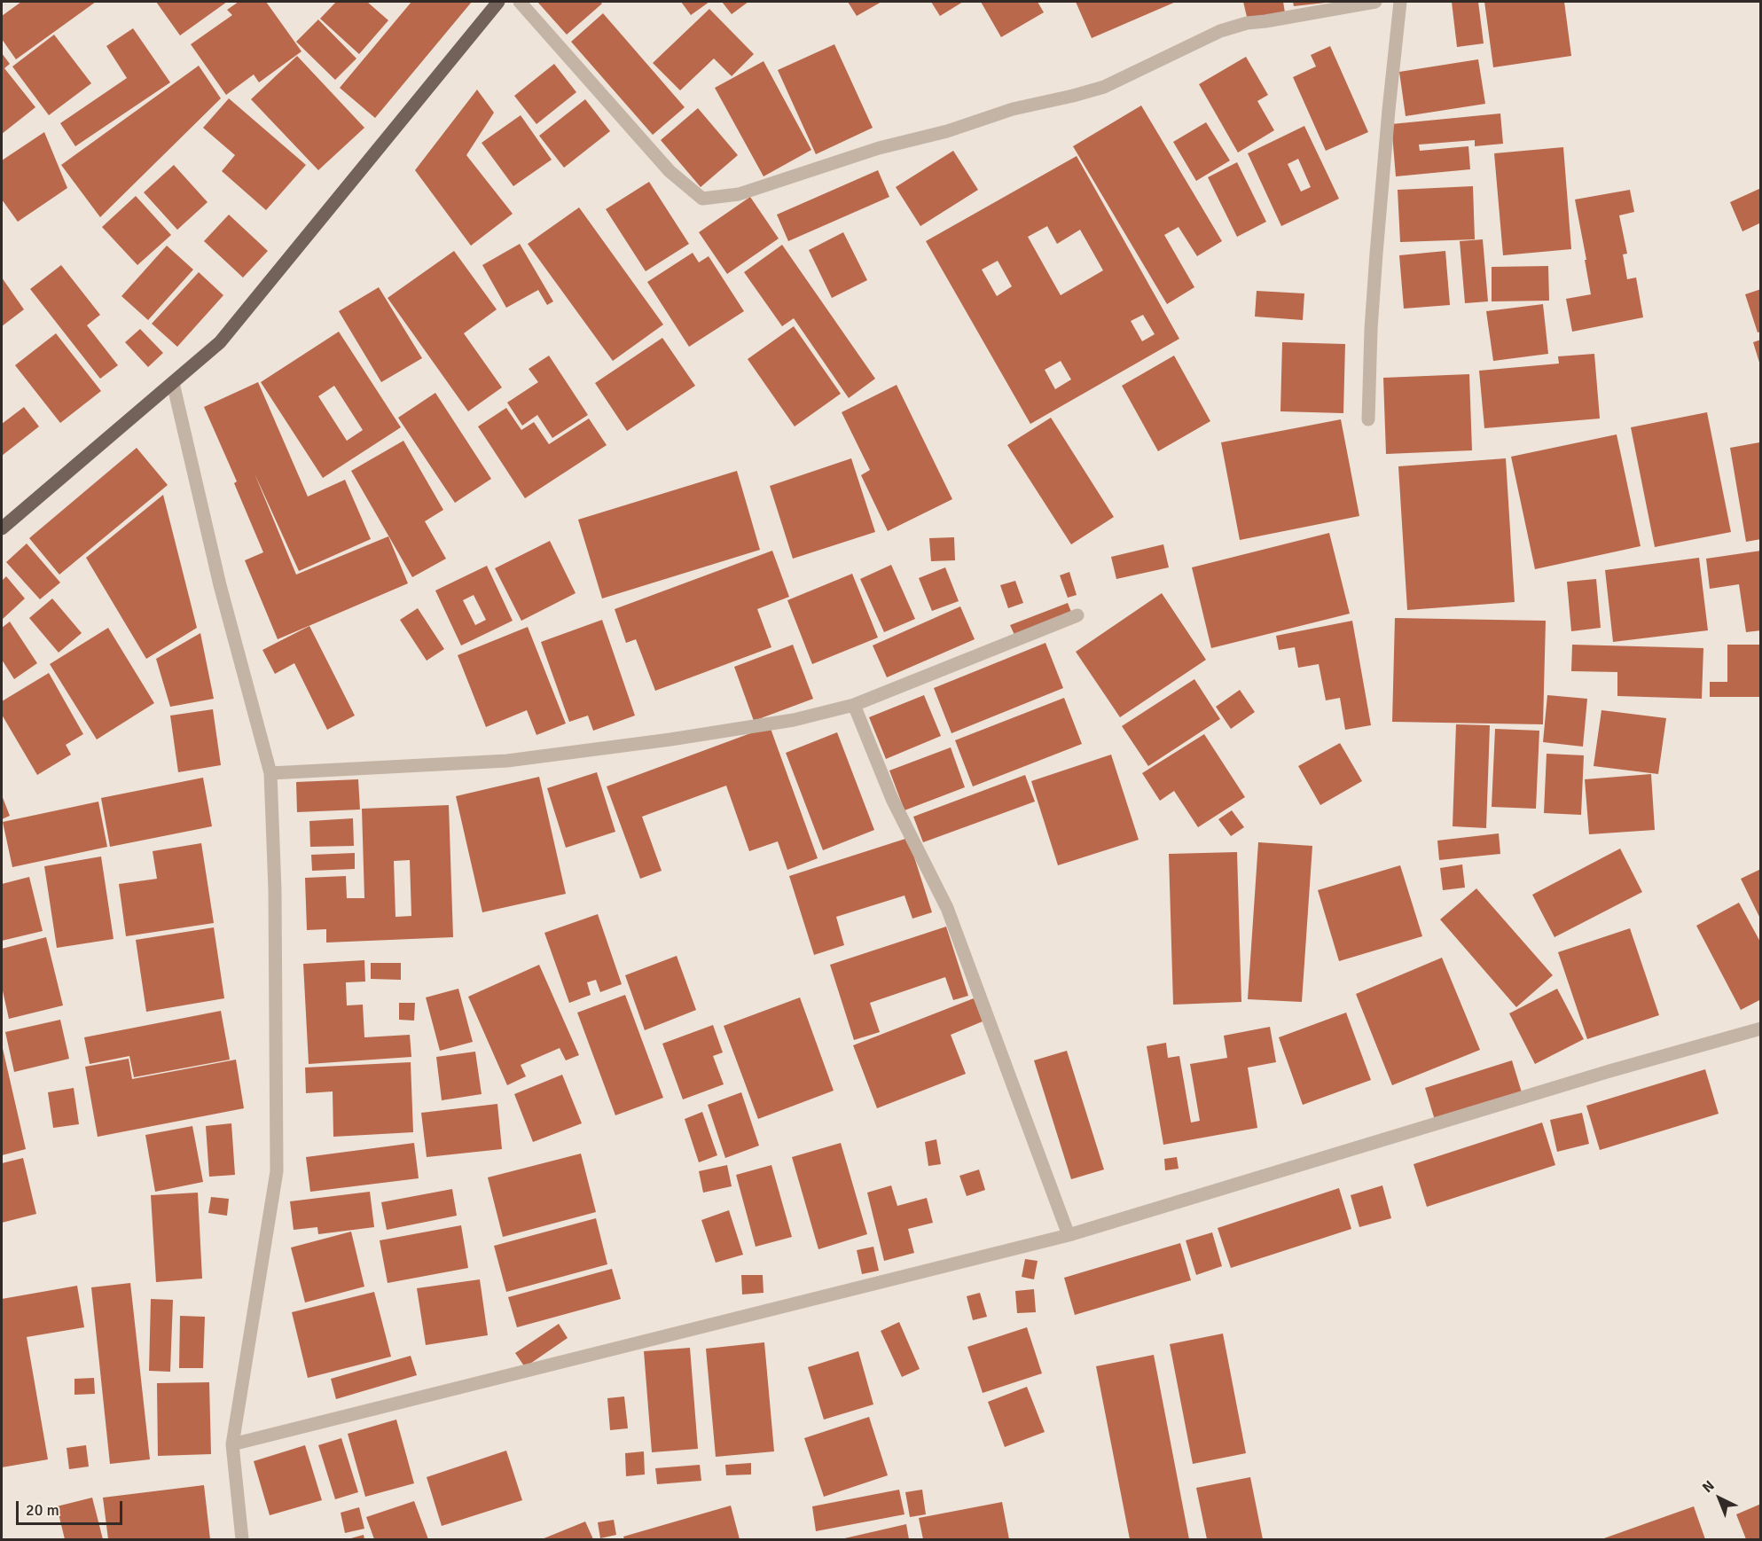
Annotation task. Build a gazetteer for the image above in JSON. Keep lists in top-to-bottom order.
{
  "scale_bar": "20 m",
  "north": "top left"
}
